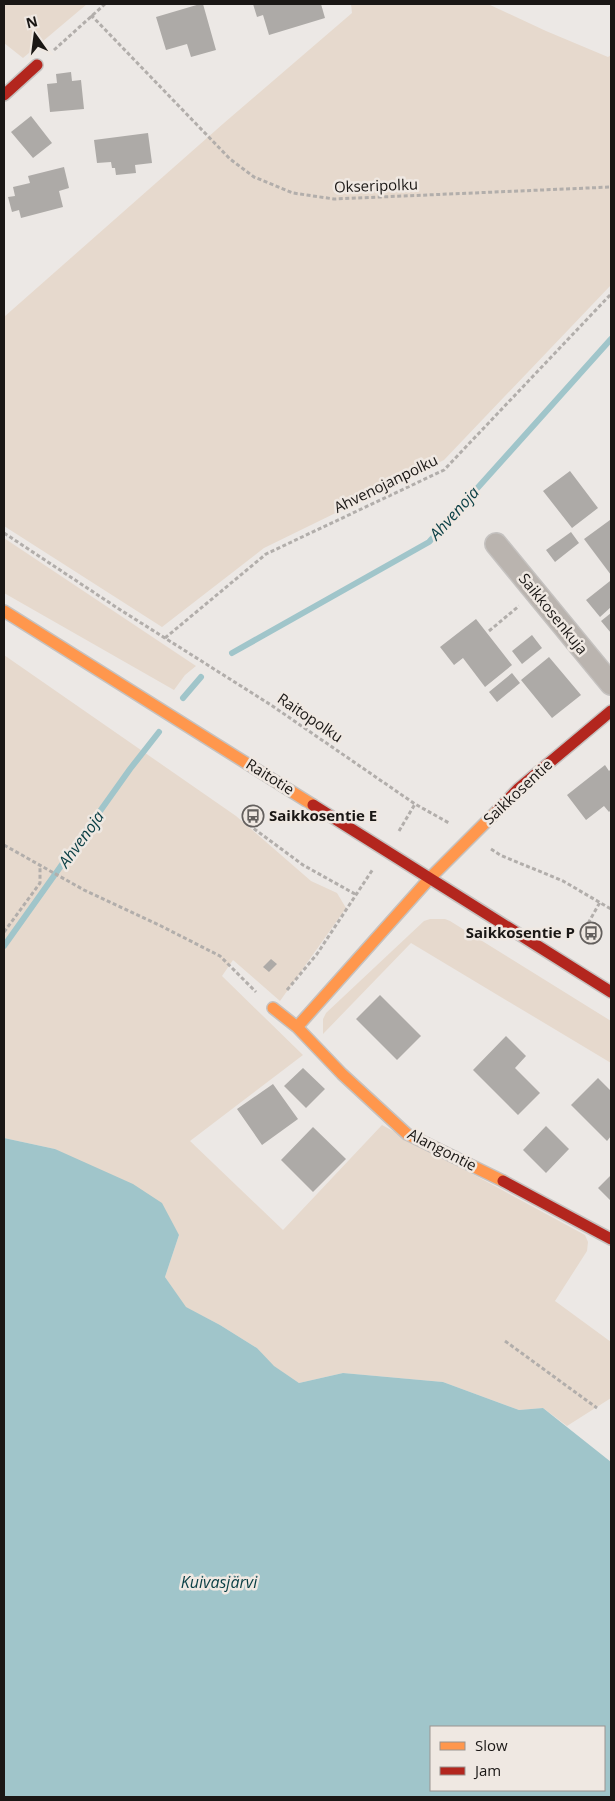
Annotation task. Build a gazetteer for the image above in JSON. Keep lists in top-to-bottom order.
{
  "streets": {
    "street": [
      "Saikkosenkuja",
      "Raitotie",
      "Saikkosentie",
      "Alangontie"
    ],
    "path": ["Okseripolku", "Ahvenojanpolku", "Raitopolku"]
  },
  "crossings": [
    ["Ahvenojanpolku", "Raitopolku"],
    ["Raitopolku", "Saikkosentie"],
    ["Raitotie", "Saikkosentie"]
  ],
  "water": ["Ahvenoja", "Kuivasjärvi"],
  "places": {
    "bus stop": ["Saikkosentie E", "Saikkosentie P"]
  },
  "legend": ["Slow", "Jam"],
  "north": "top"
}
